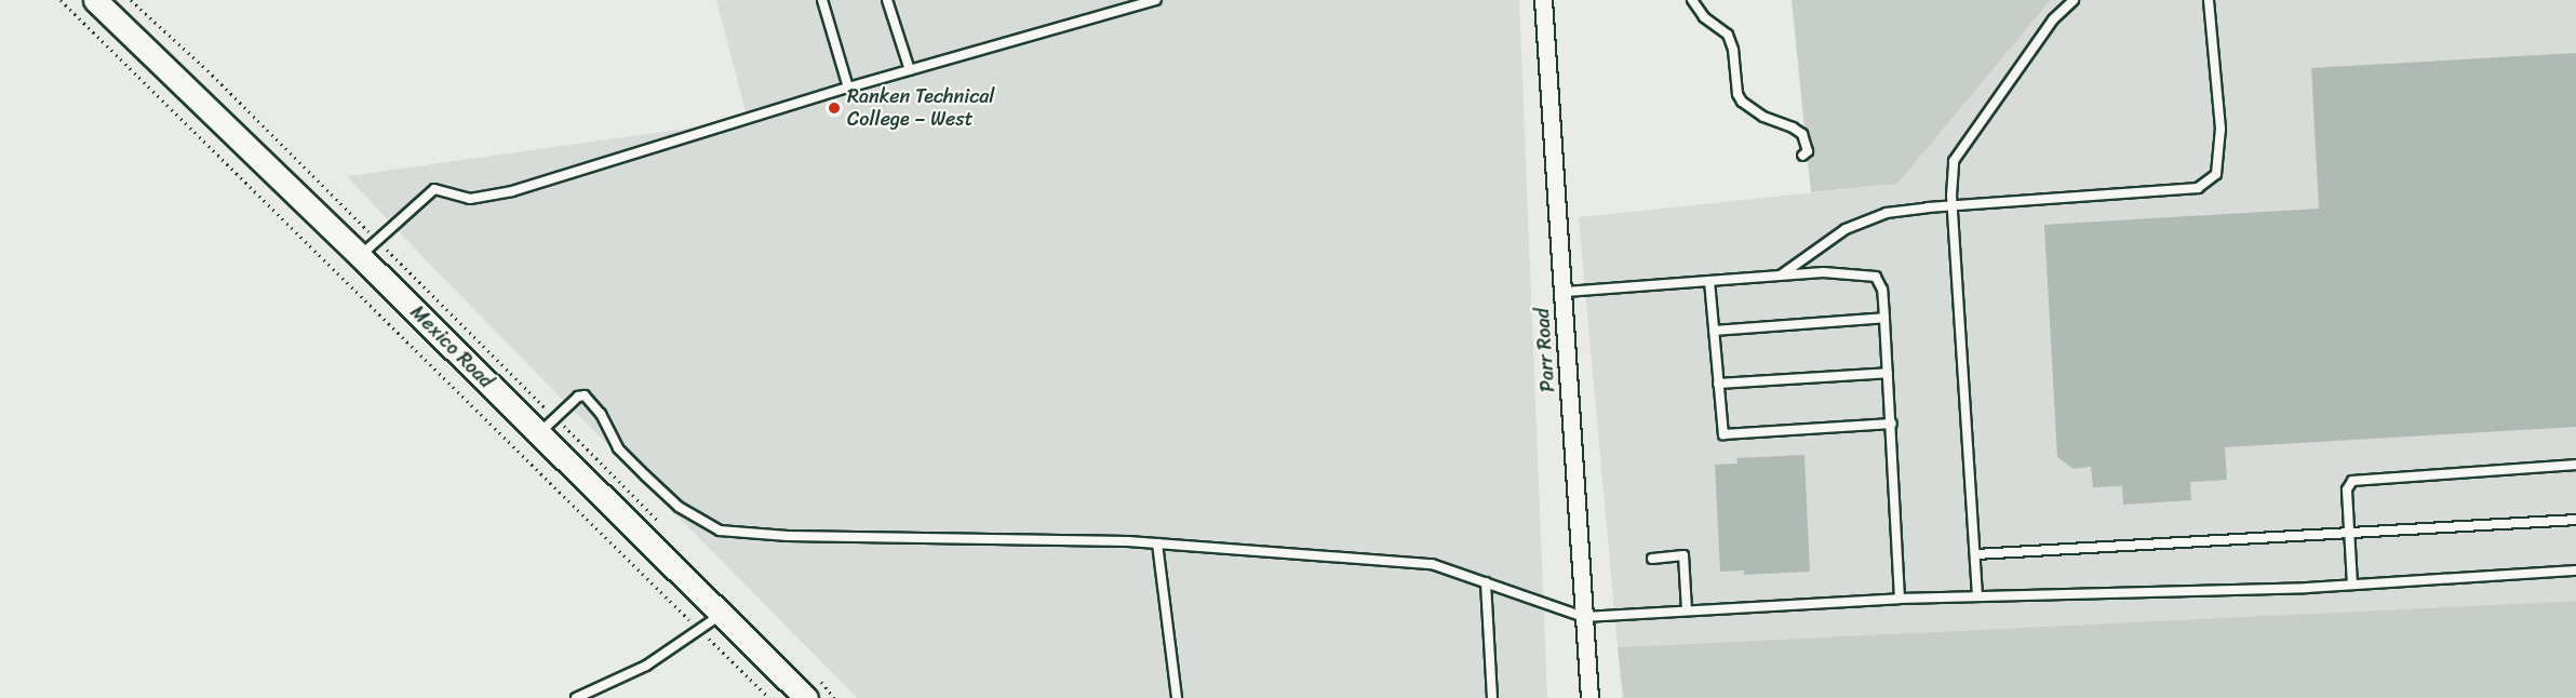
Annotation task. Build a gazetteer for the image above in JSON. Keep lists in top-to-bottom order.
{
  "streets": {
    "street": ["Mexico Road", "Parr Road"]
  },
  "places": ["Ranken Technical College – West"]
}
